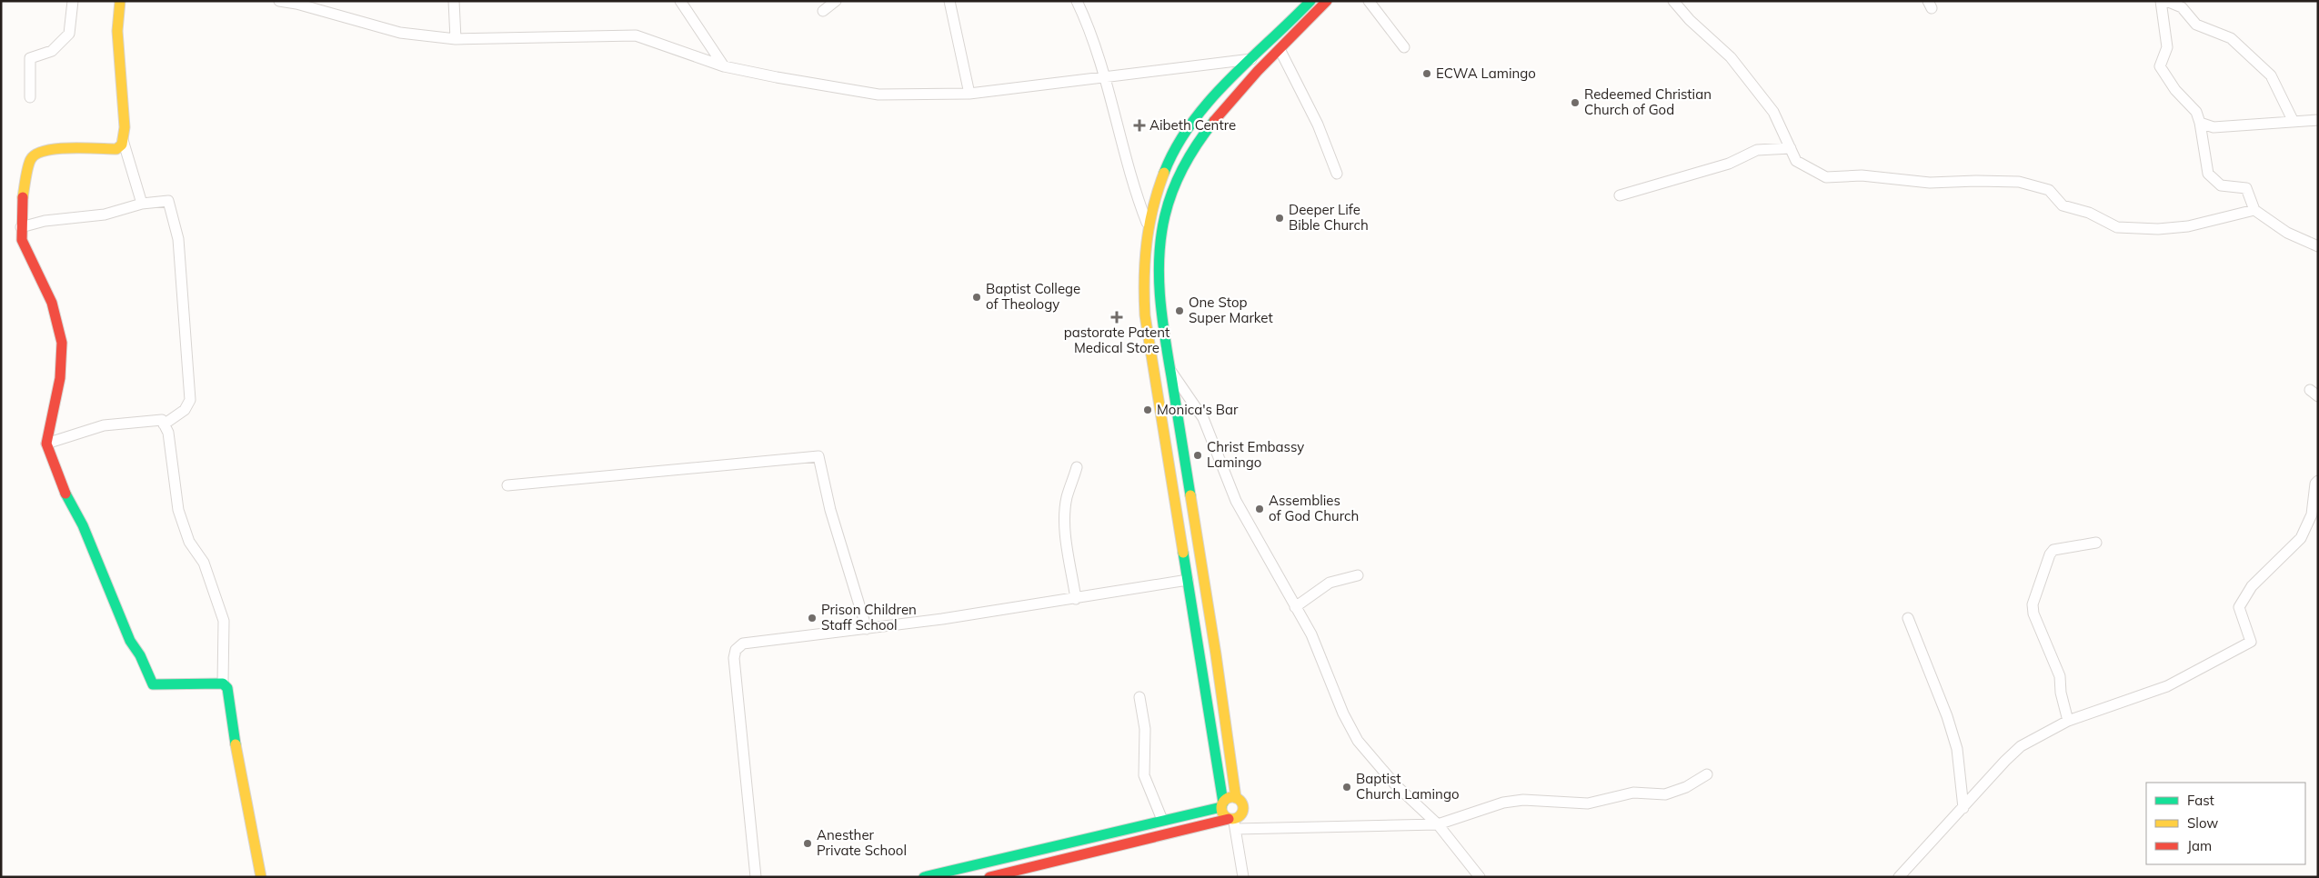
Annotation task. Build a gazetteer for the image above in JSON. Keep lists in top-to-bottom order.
{
  "places": {
    "other": [
      "ECWA Lamingo",
      "Redeemed Christian Church of God",
      "Deeper Life Bible Church",
      "Baptist College of Theology",
      "One Stop Super Market",
      "Monica's Bar",
      "Christ Embassy Lamingo",
      "Assemblies of God Church",
      "Prison Children Staff School",
      "Baptist Church Lamingo",
      "Anesther Private School"
    ],
    "health": ["Aibeth Centre", "pastorate Patent Medical Store"]
  },
  "legend": ["Fast", "Slow", "Jam"]
}
